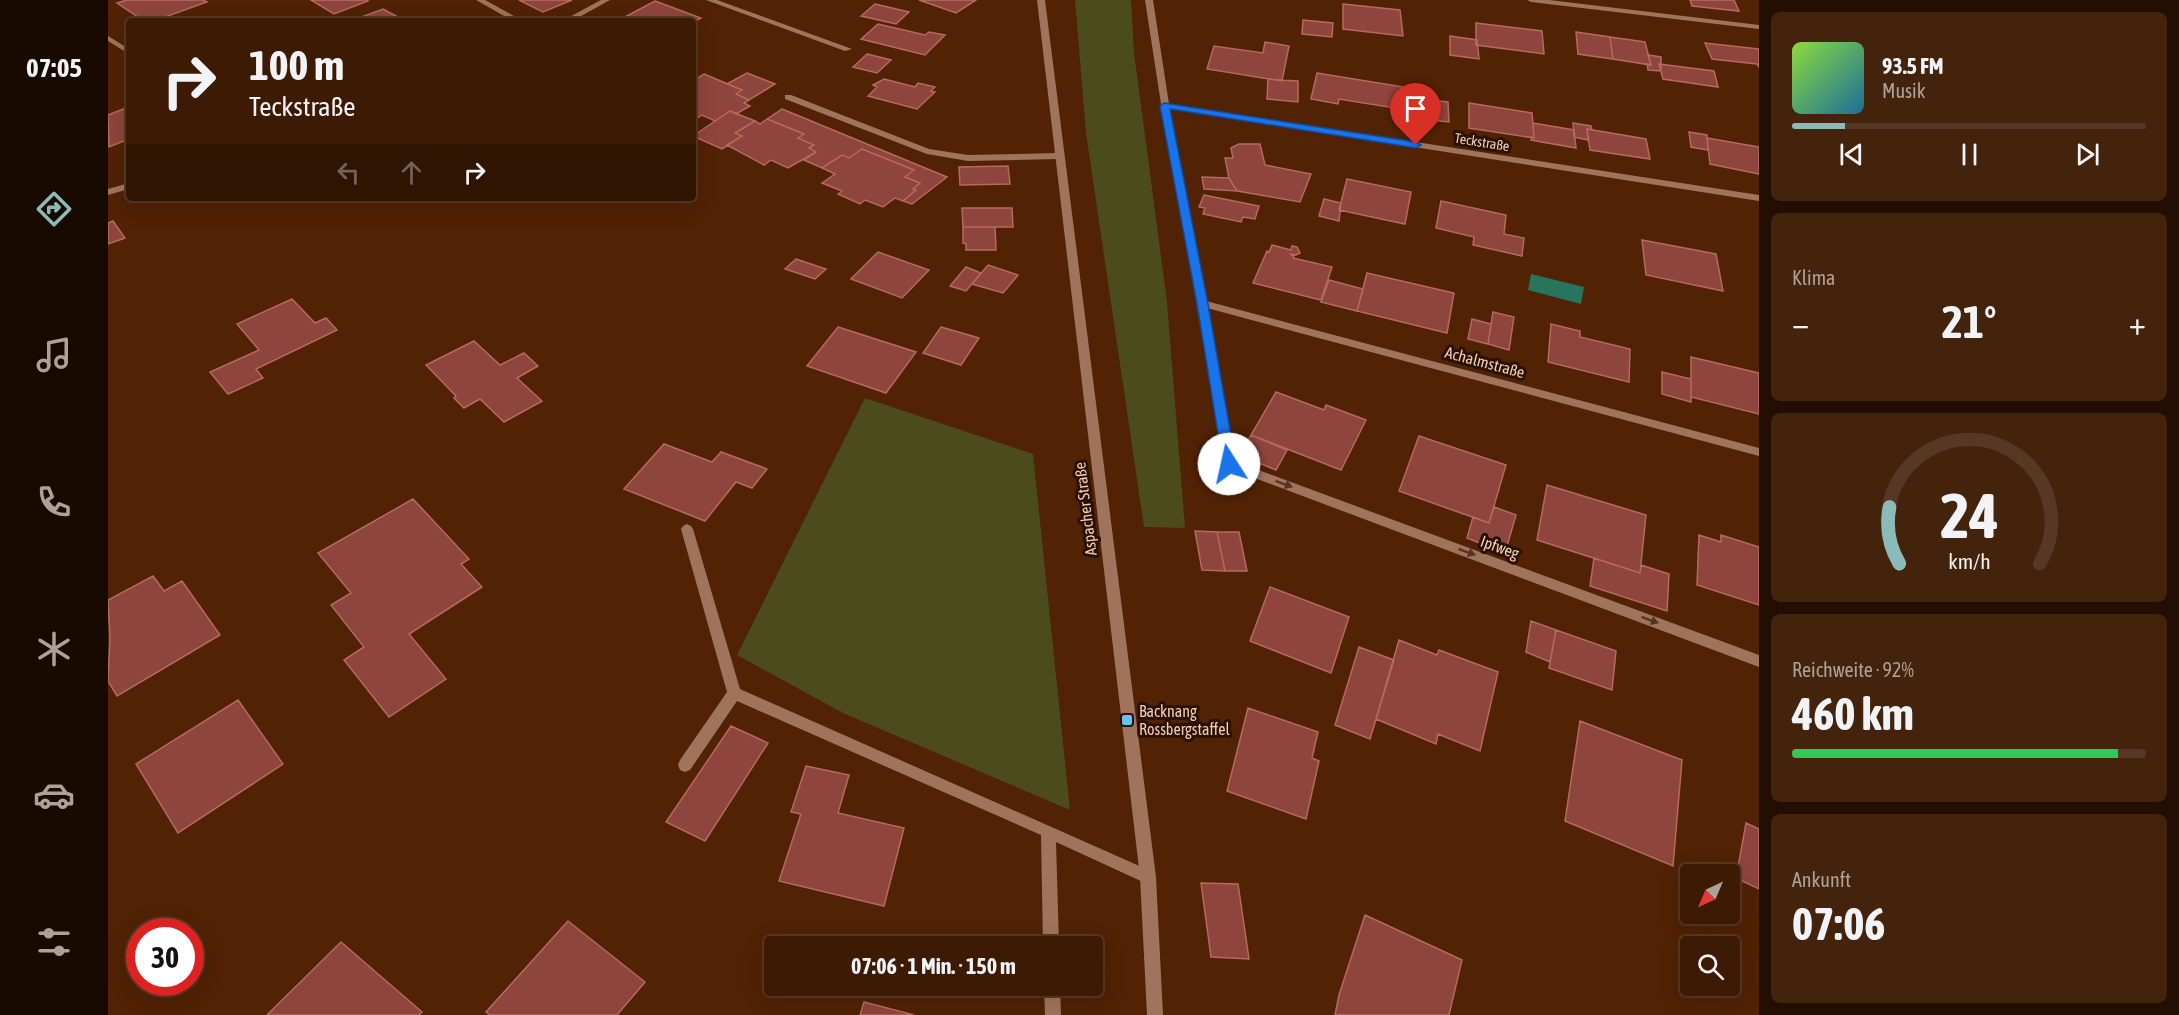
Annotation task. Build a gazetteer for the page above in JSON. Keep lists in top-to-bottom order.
{
  "streets": {
    "street": [
      "Teckstraße",
      "Achalmstraße",
      "Aspacher Straße",
      "Ipfweg"
    ]
  },
  "crossings": [
    ["Achalmstraße", "Ipfweg"]
  ],
  "one_way": ["Ipfweg"],
  "places": {
    "transit": ["Backnang Rossbergstaffel"]
  },
  "north": "bottom left",
  "page": {
    "tabs": "07:05",
    "turn": ["100 m", "Teckstraße"],
    "song": ["93.5 FM", "Musik"],
    "tile": [
      "Klima",
      ["Reichweite · 92%", "460 km"],
      ["Ankunft", "07:06"]
    ],
    "heat": ["−", "21°", "+"],
    "limit": "30",
    "trip": "07:06 · 1 Min. · 150 m",
    "gauge": ["24", "km/h"]
  }
}
